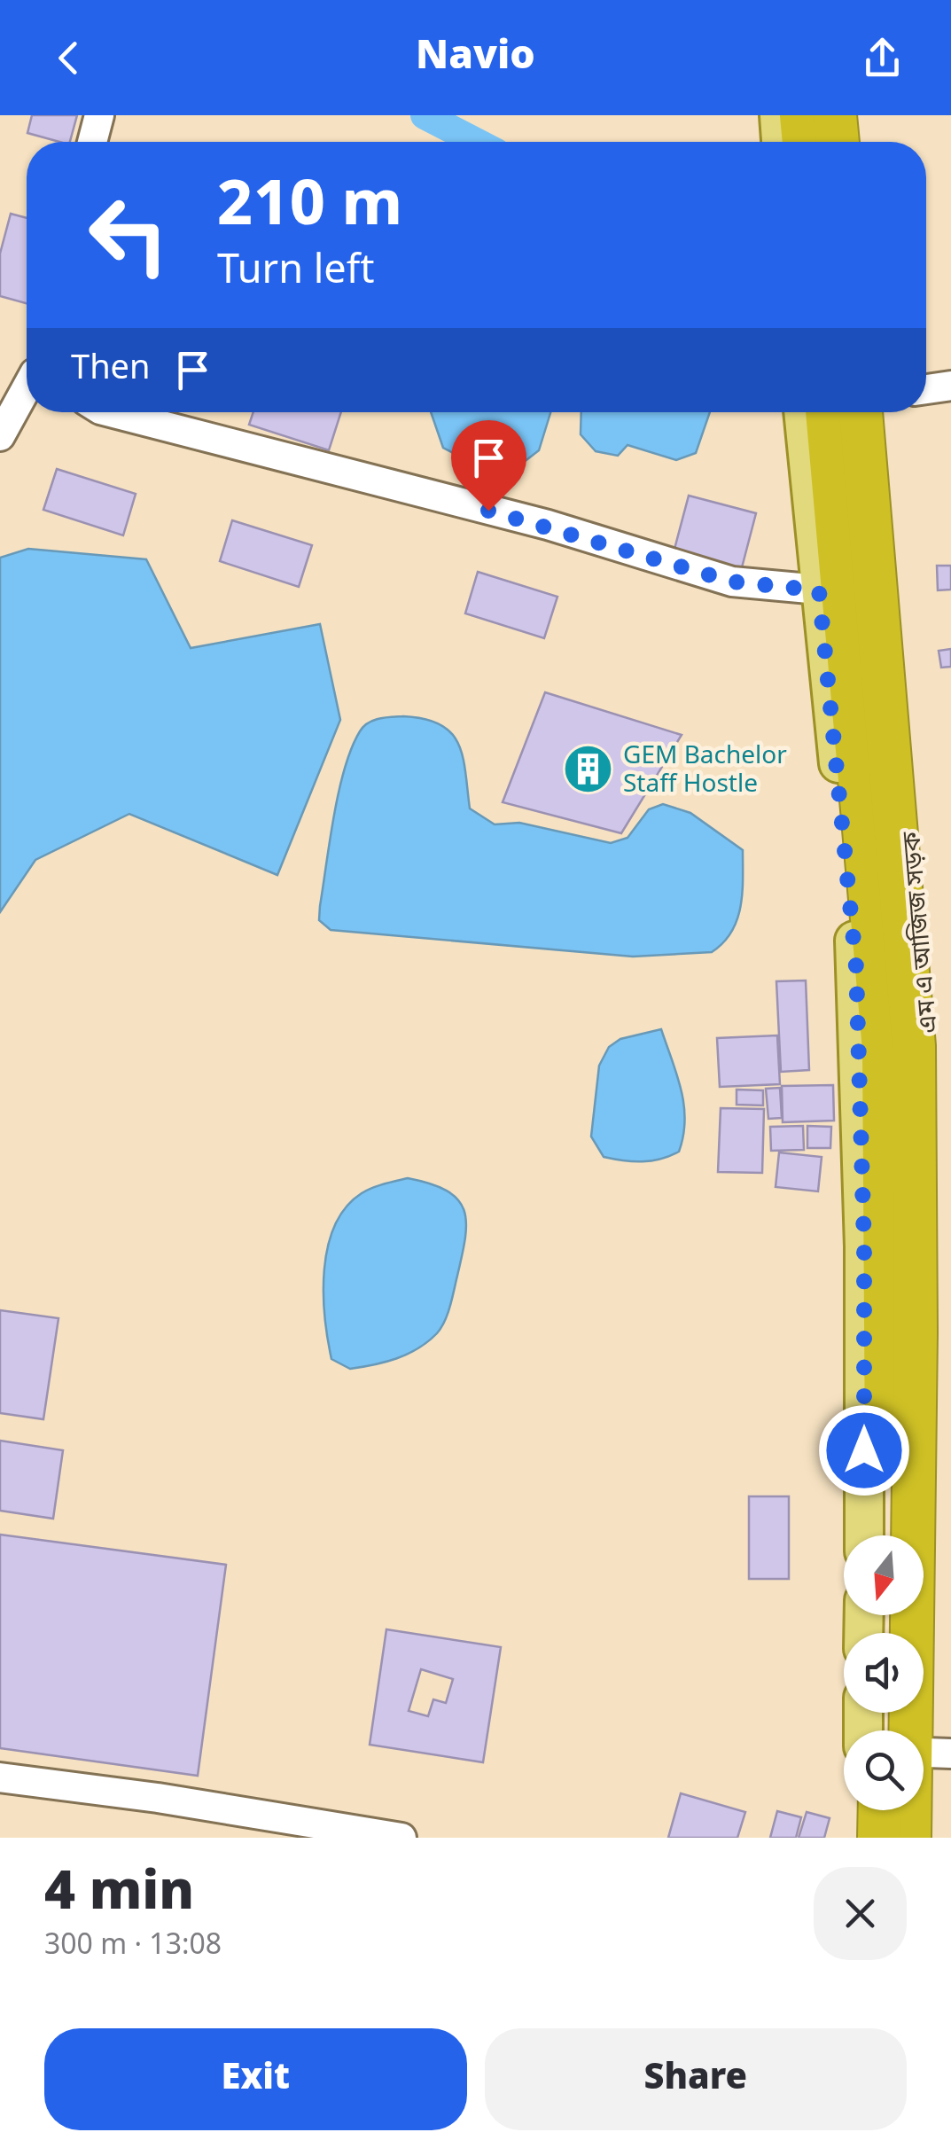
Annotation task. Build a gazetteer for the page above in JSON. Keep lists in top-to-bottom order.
{
  "streets": {
    "main road": ["এম এ আজিজ সড়ক"]
  },
  "places": {
    "building": ["GEM Bachelor Staff Hostle"]
  },
  "north": "bottom",
  "page": {
    "header": "Navio",
    "turn": ["210 m", "Turn left"],
    "then": "Then",
    "heading": ["4 min", "300 m · 13:08"],
    "buttons": ["Exit", "Share"]
  }
}
